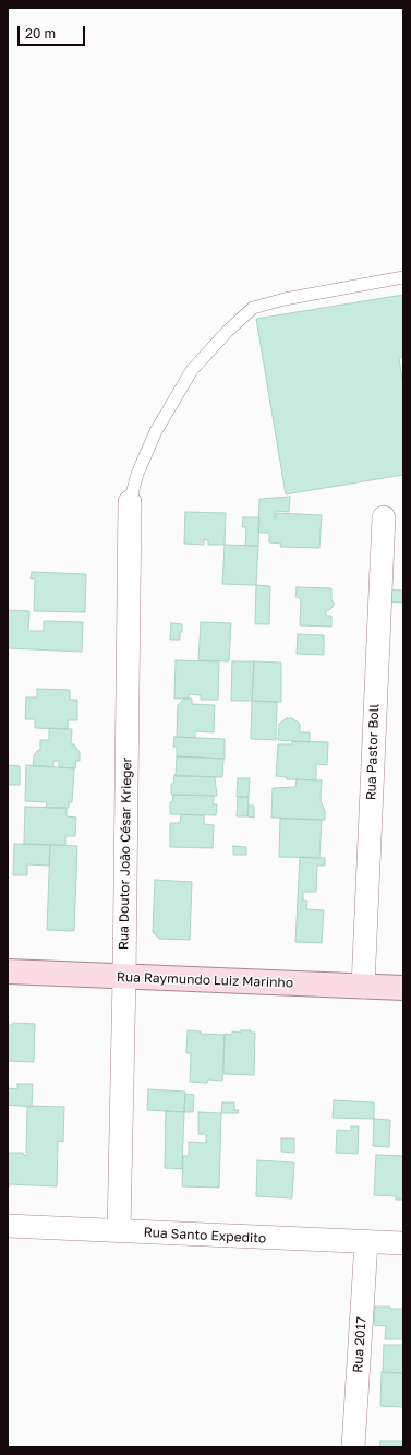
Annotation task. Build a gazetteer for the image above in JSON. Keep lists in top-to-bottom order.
{
  "streets": {
    "street": [
      "Rua Pastor Boll",
      "Rua Doutor João César Krieger",
      "Rua Raymundo Luiz Marinho",
      "Rua Santo Expedito",
      "Rua 2017"
    ]
  },
  "crossings": [
    ["Rua Pastor Boll", "Rua Raymundo Luiz Marinho"],
    ["Rua Doutor João César Krieger", "Rua Raymundo Luiz Marinho"],
    ["Rua Doutor João César Krieger", "Rua Santo Expedito"],
    ["Rua Santo Expedito", "Rua 2017"]
  ],
  "scale_bar": "20 m"
}
